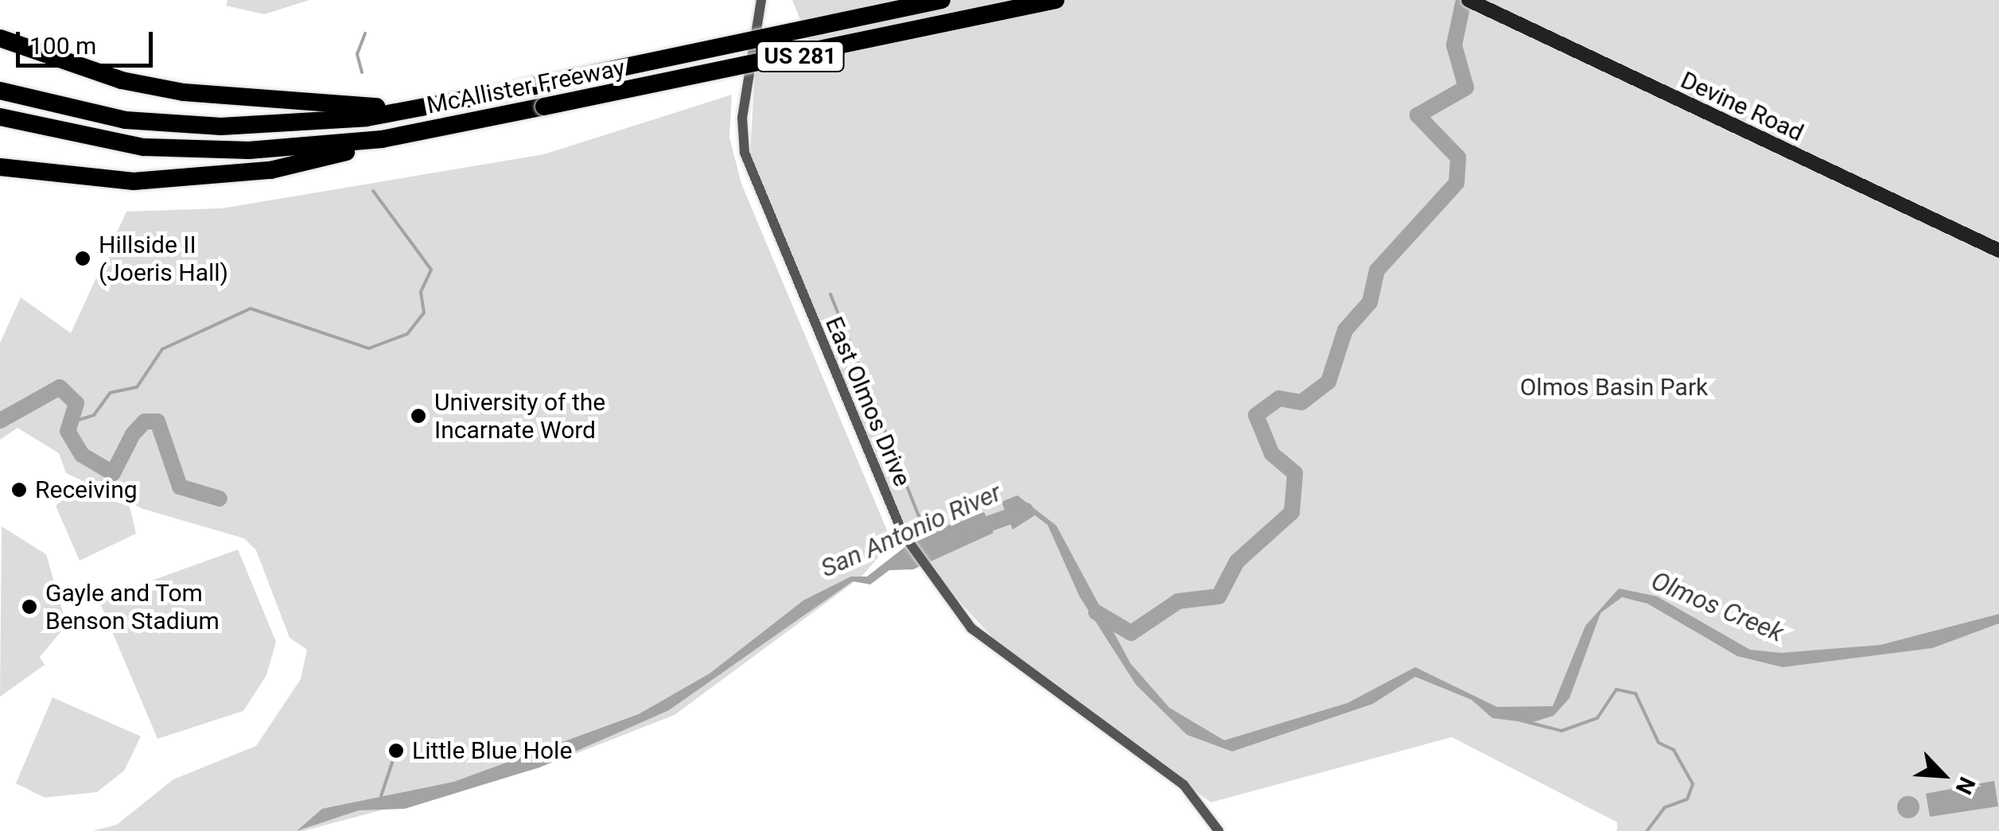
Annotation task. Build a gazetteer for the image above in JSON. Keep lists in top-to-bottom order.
{
  "streets": {
    "highway": ["US 281", "McAllister Freeway"],
    "street": ["Devine Road", "East Olmos Drive"]
  },
  "water": ["San Antonio River", "Olmos Creek"],
  "parks": ["Olmos Basin Park"],
  "places": [
    "Hillside II (Joeris Hall)",
    "University of the Incarnate Word",
    "Receiving",
    "Gayle and Tom Benson Stadium",
    "Little Blue Hole"
  ],
  "scale_bar": "100 m",
  "north": "bottom right"
}
